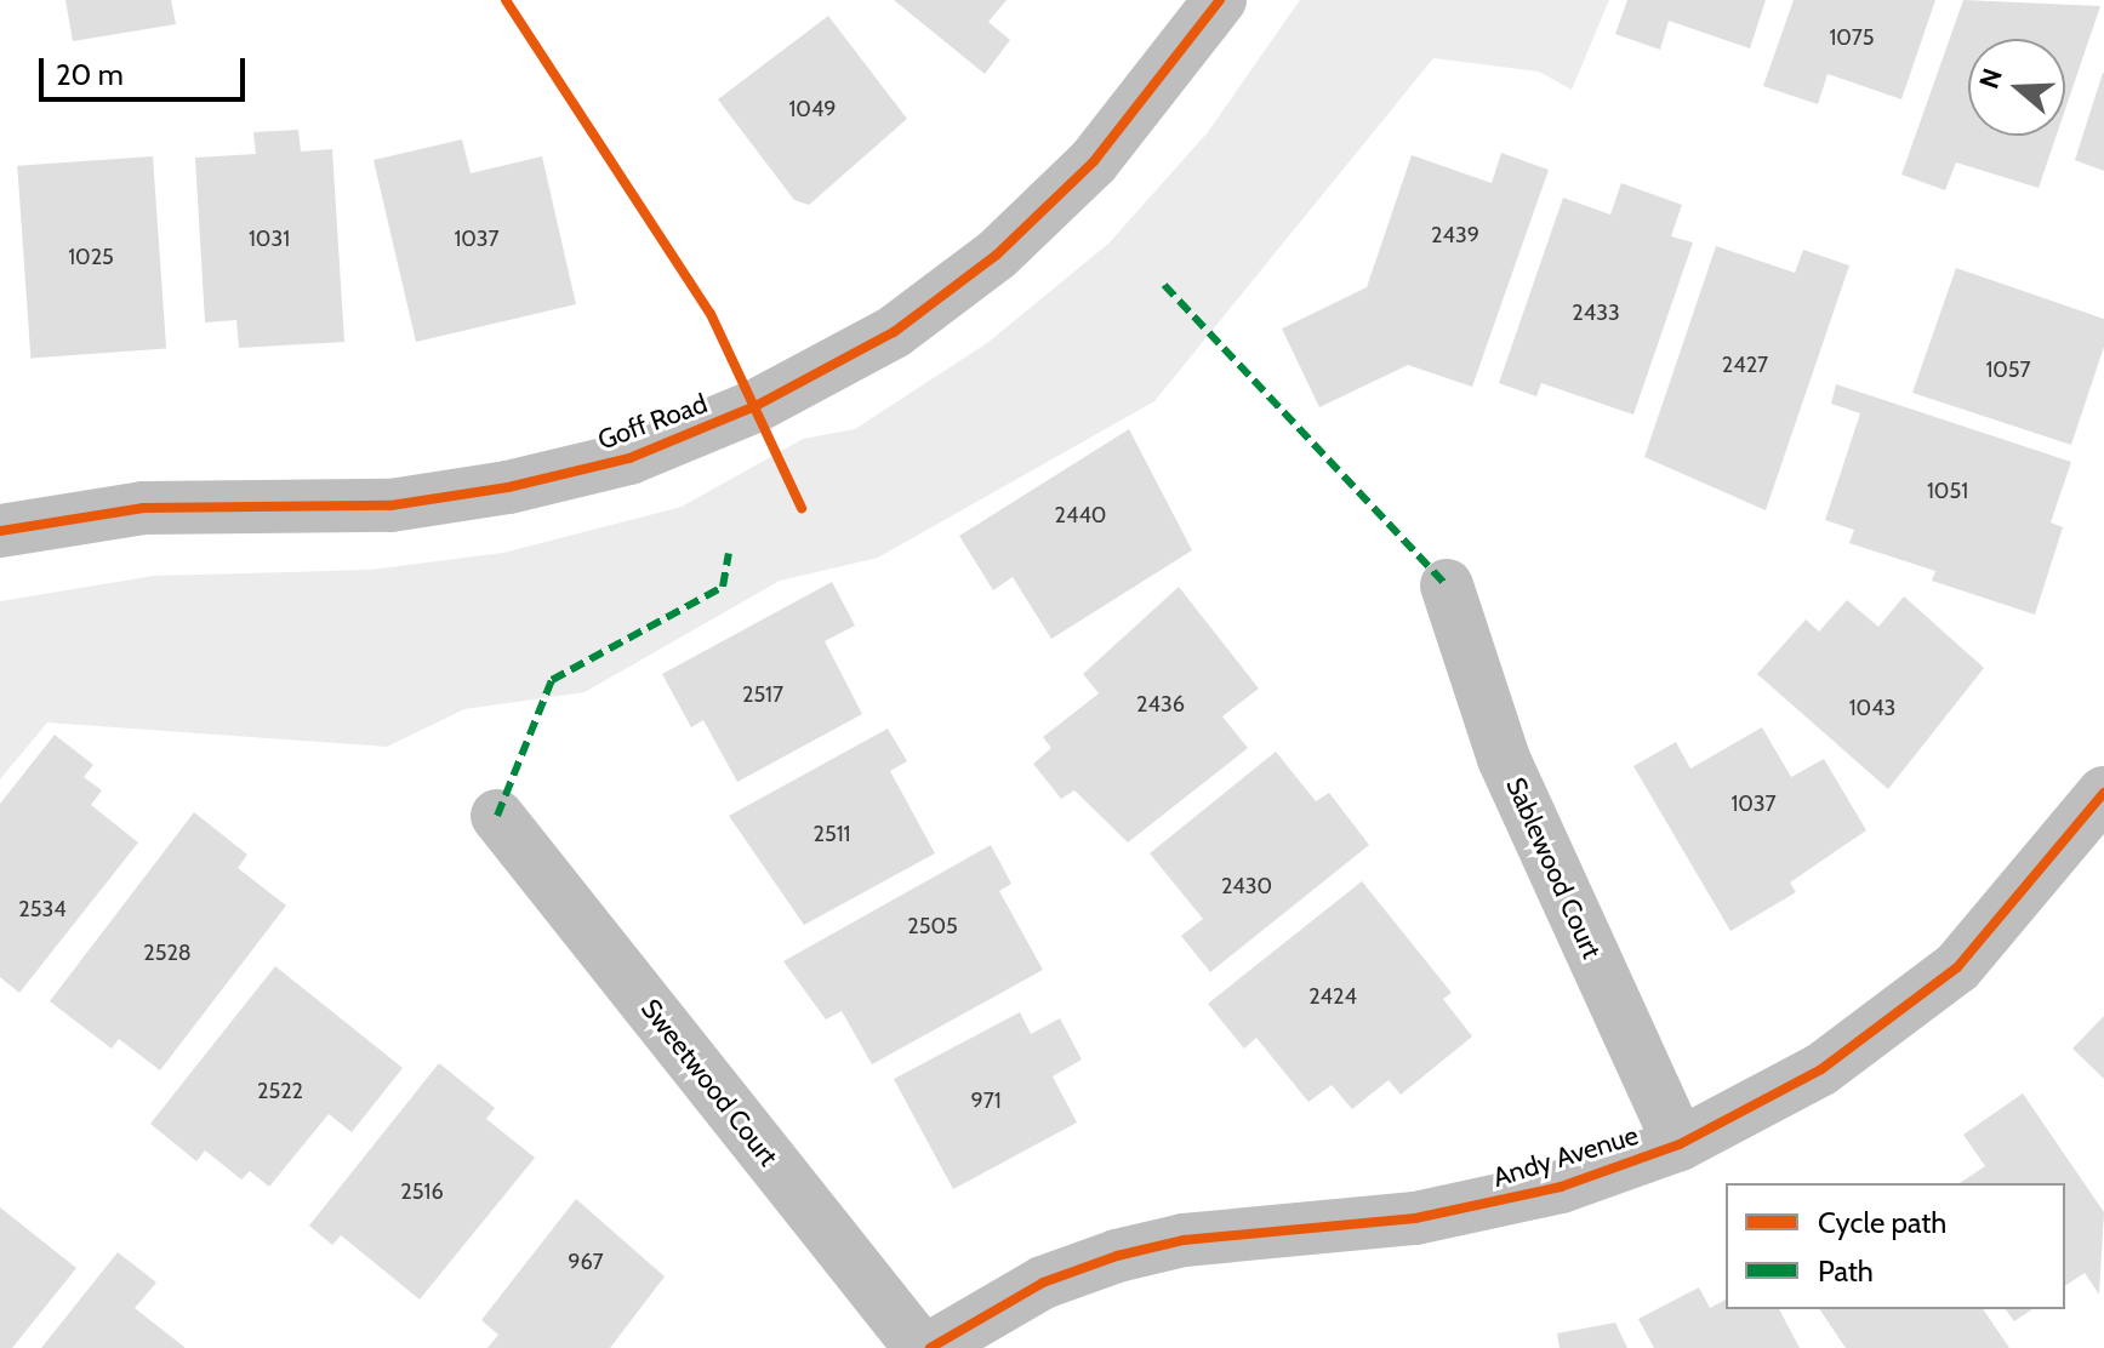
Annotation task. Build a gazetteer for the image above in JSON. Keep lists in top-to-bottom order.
{
  "streets": {
    "street": [
      "Goff Road",
      "Sablewood Court",
      "Sweetwood Court",
      "Andy Avenue"
    ]
  },
  "crossings": [
    ["Sablewood Court", "Andy Avenue"]
  ],
  "house_numbers": [
    "1075",
    "1049",
    "2439",
    "1031",
    "1037",
    "1025",
    "2433",
    "2427",
    "1057",
    "1051",
    "2440",
    "2517",
    "2436",
    "1043",
    "1037",
    "2511",
    "2430",
    "2534",
    "2505",
    "2528",
    "2424",
    "2522",
    "971",
    "2516",
    "967"
  ],
  "legend": ["Cycle path", "Path"],
  "scale_bar": "20 m",
  "north": "left"
}
